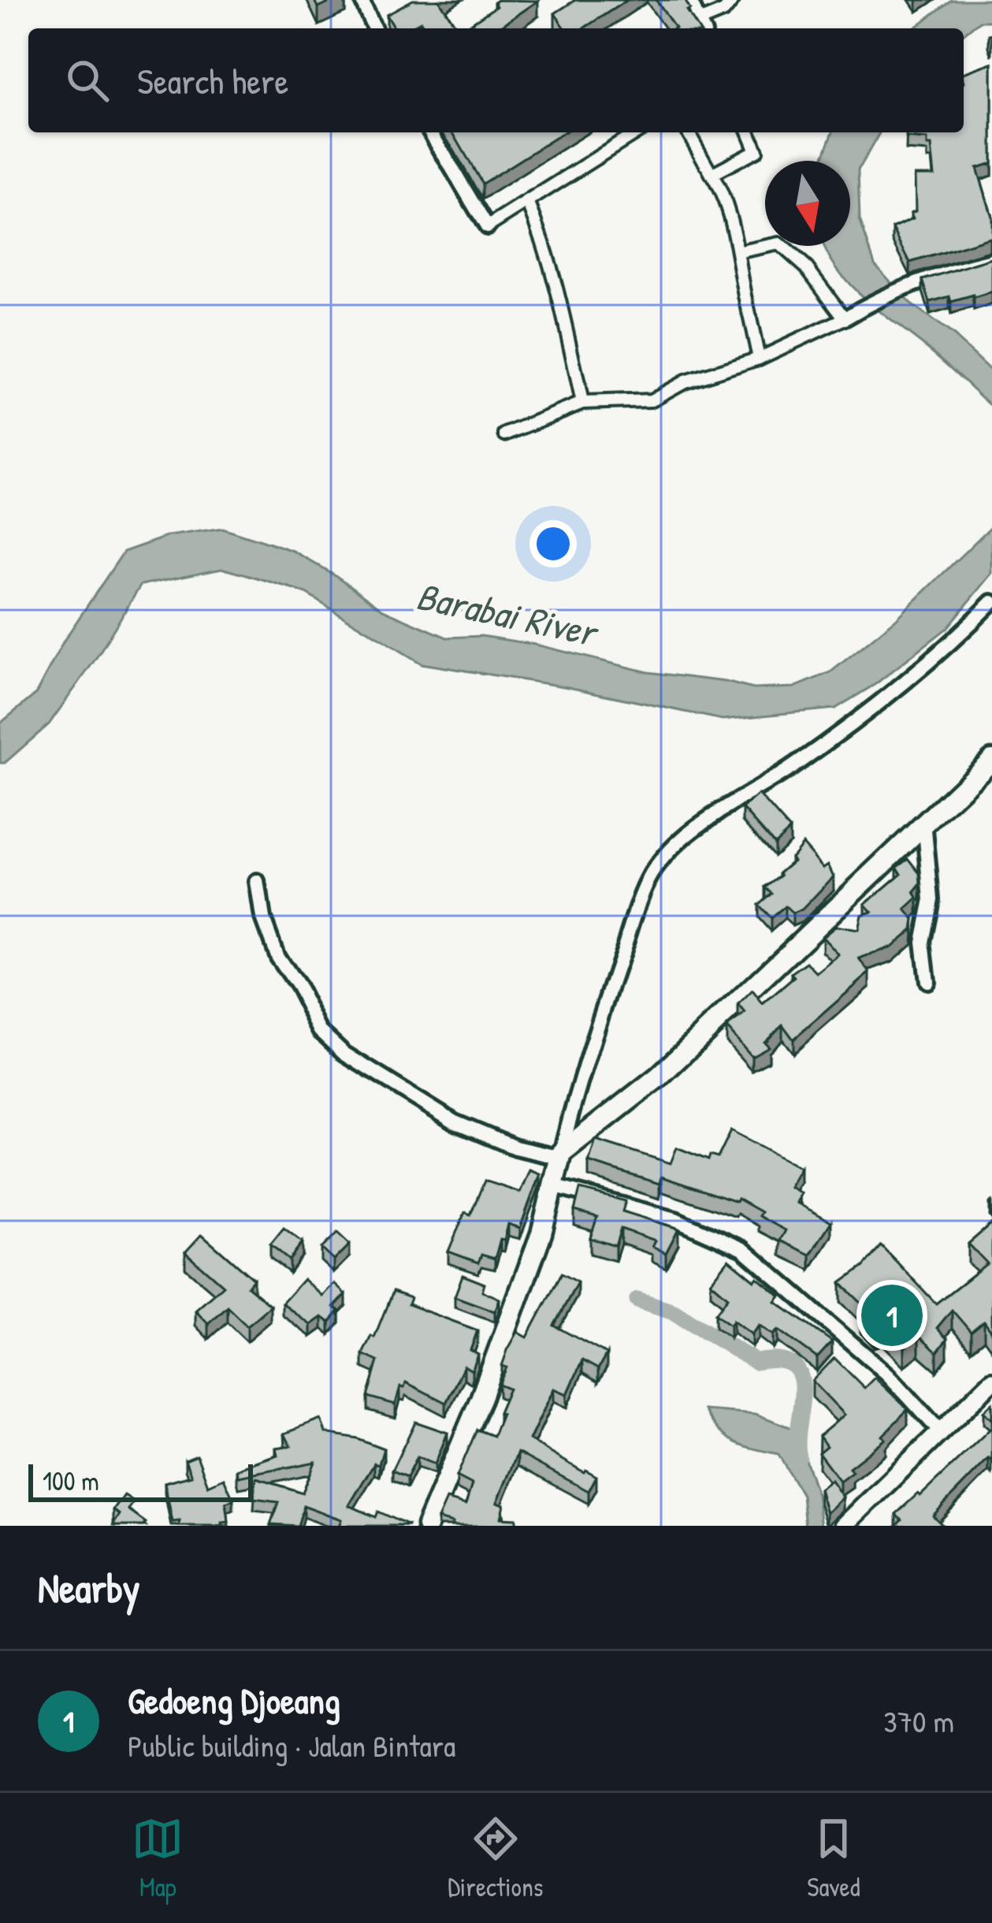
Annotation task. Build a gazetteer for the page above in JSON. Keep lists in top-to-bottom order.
{
  "water": ["Barabai River"],
  "scale_bar": "100 m",
  "north": "bottom",
  "page": {
    "search": "Search here",
    "pins": "1",
    "scale": "100 m",
    "heading": "Nearby",
    "list": [
      {
        "mark": "1",
        "name": "Gedoeng Djoeang",
        "note": "Public building · Jalan Bintara",
        "value": "370 m"
      }
    ],
    "nav": ["Map", "Directions", "Saved"]
  }
}
